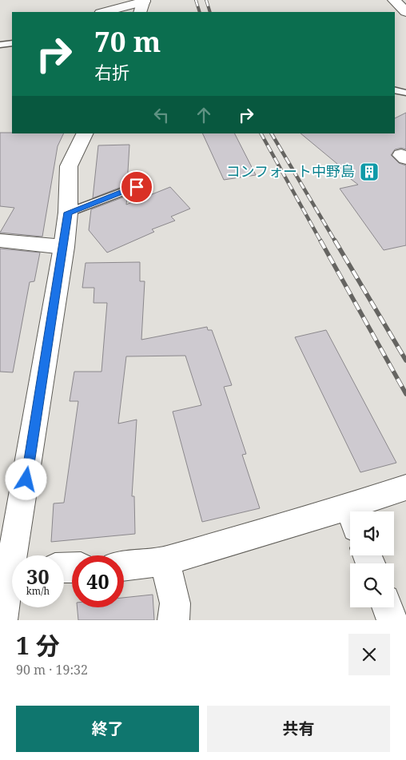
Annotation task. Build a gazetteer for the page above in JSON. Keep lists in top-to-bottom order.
{
  "places": {
    "building": ["コンフォート中野島"]
  },
  "page": {
    "turn": ["70 m", "右折"],
    "speed": "30 km/h",
    "limit": "40",
    "heading": ["1 分", "90 m · 19:32"],
    "buttons": ["終了", "共有"]
  }
}
